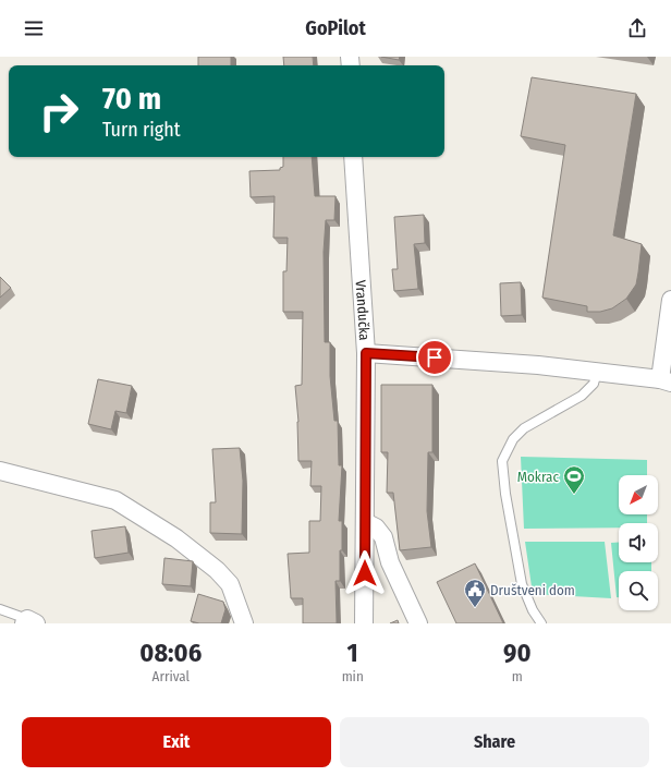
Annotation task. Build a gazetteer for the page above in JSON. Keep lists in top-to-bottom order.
{
  "streets": {
    "street": ["Vrandučka"]
  },
  "places": {
    "sports": ["Mokrac"],
    "public building": ["Društveni dom"]
  },
  "north": "bottom left",
  "page": {
    "header": "GoPilot",
    "turn": ["70 m", "Turn right"],
    "eta": [
      "08:06",
      "Arrival",
      "1",
      "min",
      "90",
      "m"
    ],
    "buttons": ["Exit", "Share"]
  }
}
